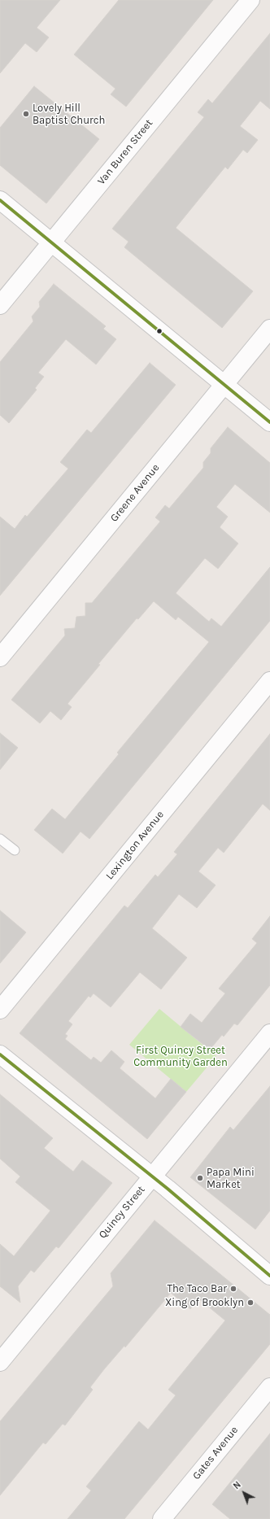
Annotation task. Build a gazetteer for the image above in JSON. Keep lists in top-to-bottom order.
{
  "streets": {
    "street": [
      "Van Buren Street",
      "Greene Avenue",
      "Lexington Avenue",
      "Quincy Street",
      "Gates Avenue"
    ]
  },
  "parks": ["First Quincy Street Community Garden"],
  "places": [
    "Lovely Hill Baptist Church",
    "Papa Mini Market",
    "The Taco Bar",
    "Xing of Brooklyn"
  ],
  "north": "top left"
}
